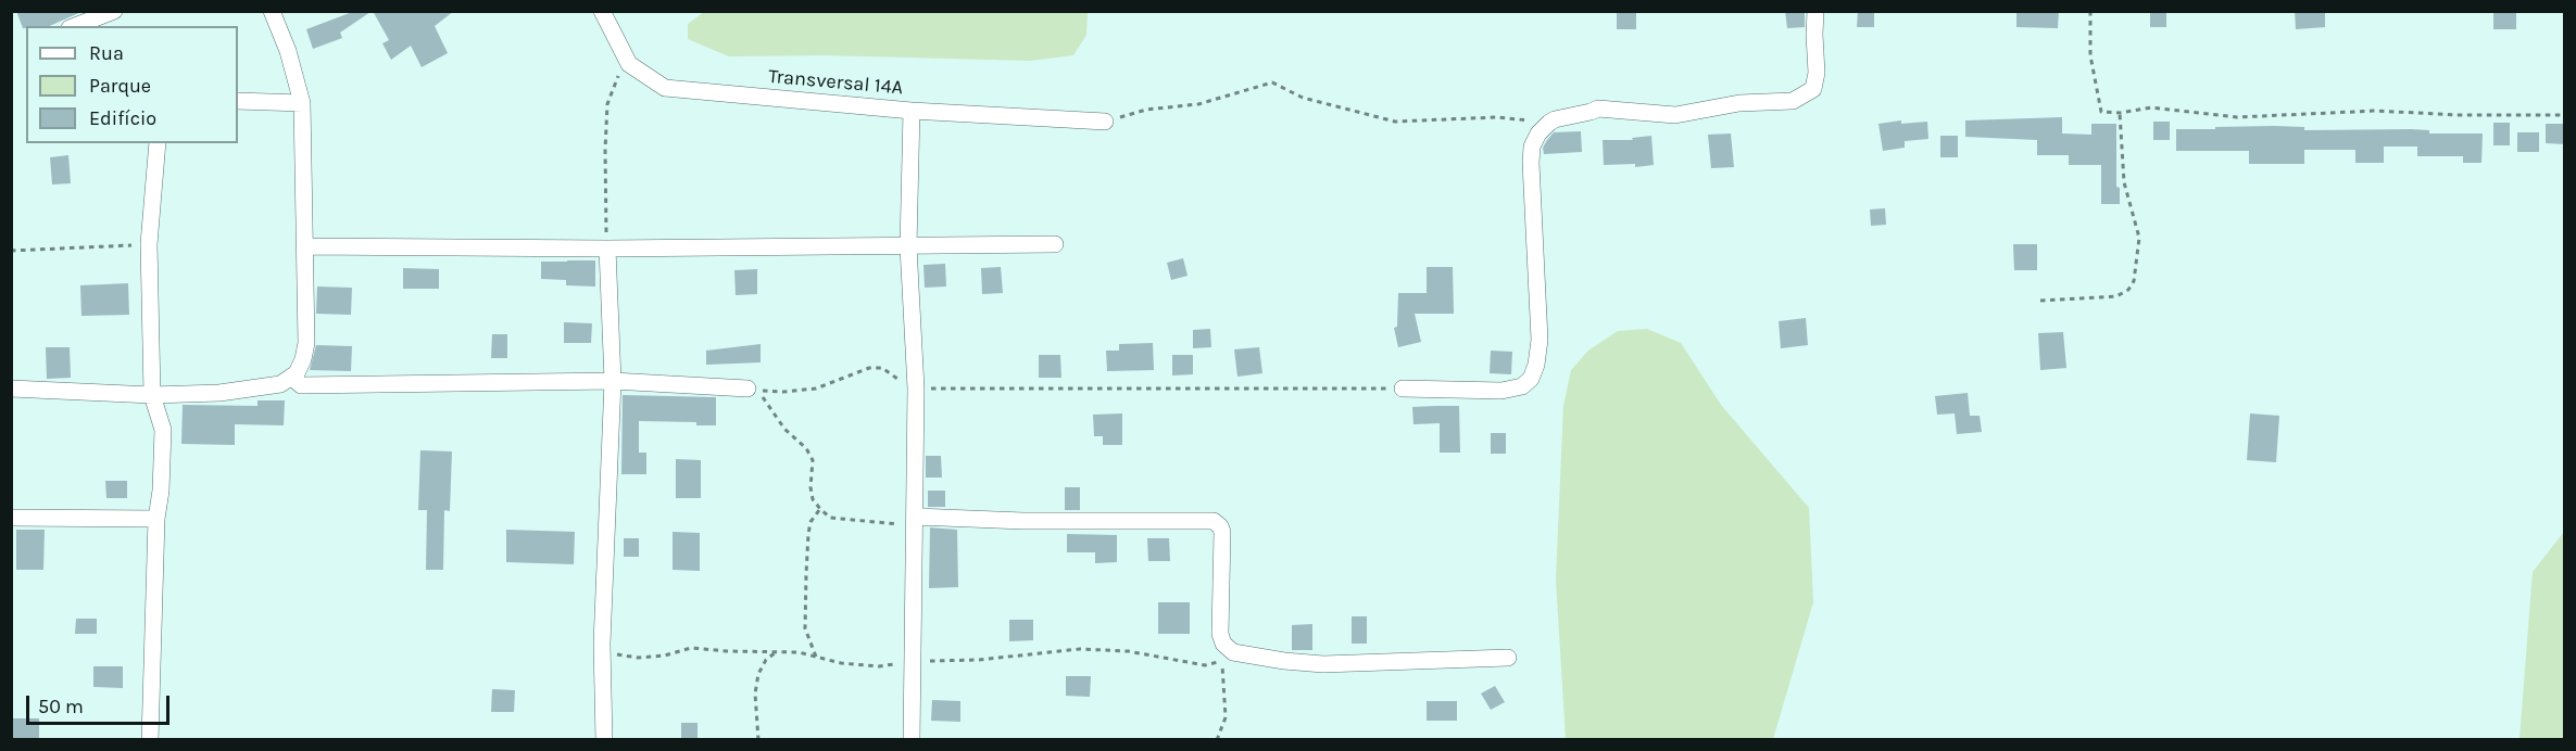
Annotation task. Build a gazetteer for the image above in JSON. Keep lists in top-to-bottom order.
{
  "streets": {
    "street": ["Transversal 14A"]
  },
  "legend": ["Rua", "Parque", "Edifício"],
  "scale_bar": "50 m"
}
